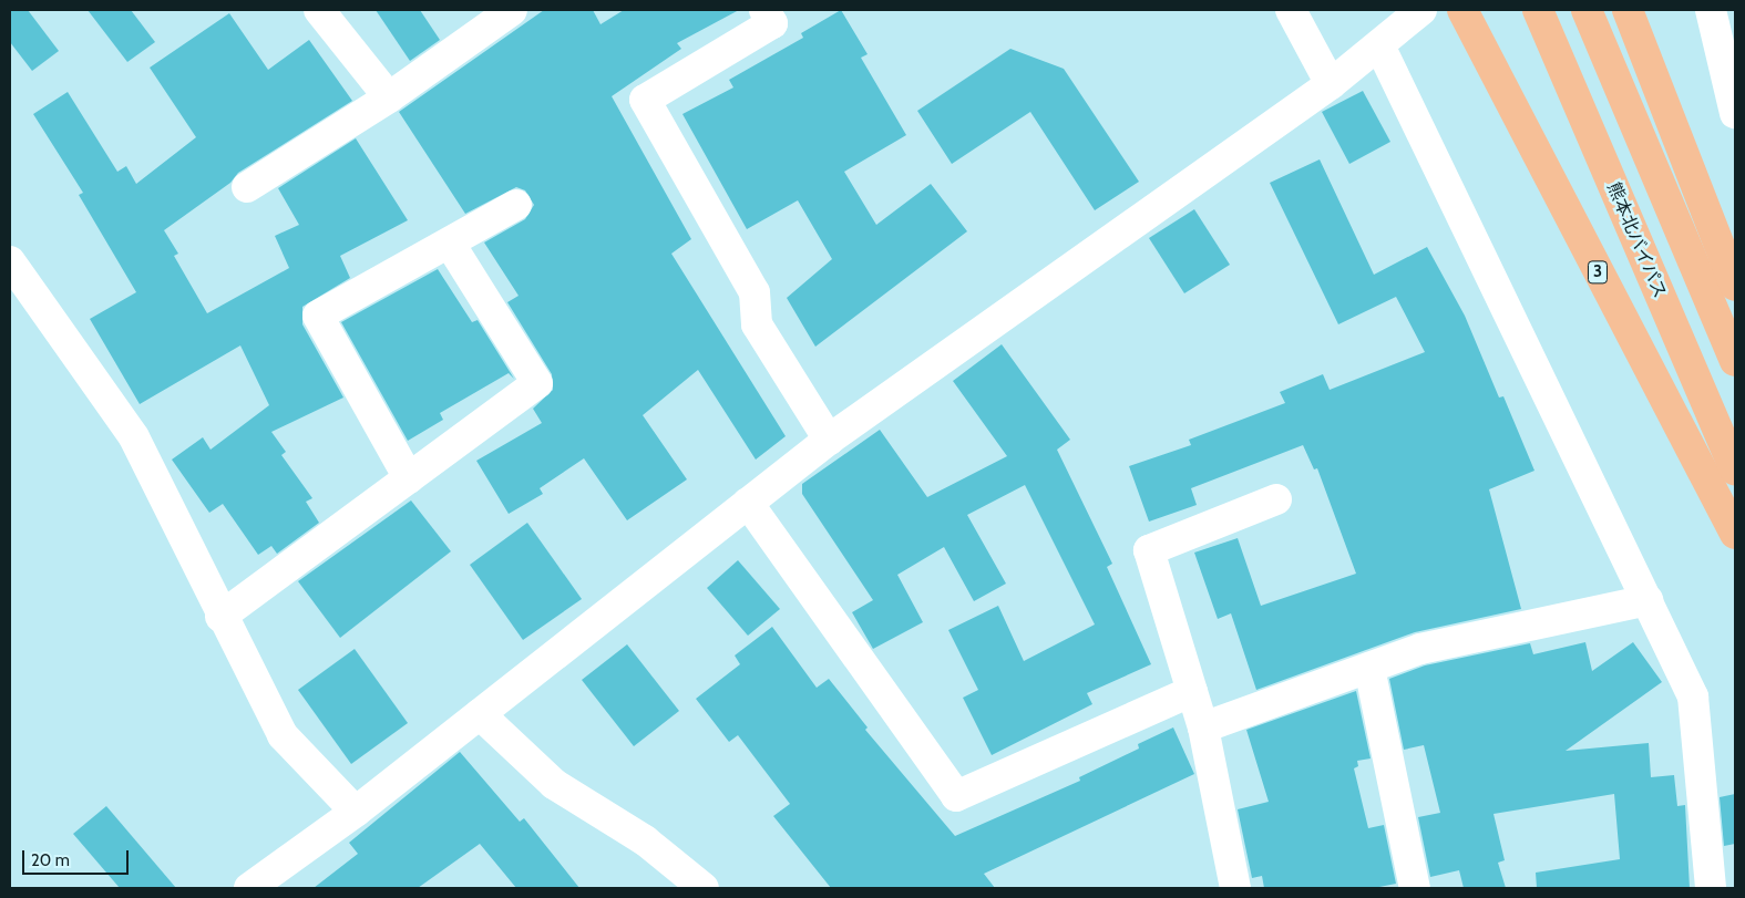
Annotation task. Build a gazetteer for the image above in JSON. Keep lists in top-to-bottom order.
{
  "streets": {
    "highway": ["熊本北バイパス", "3"]
  },
  "scale_bar": "20 m"
}
